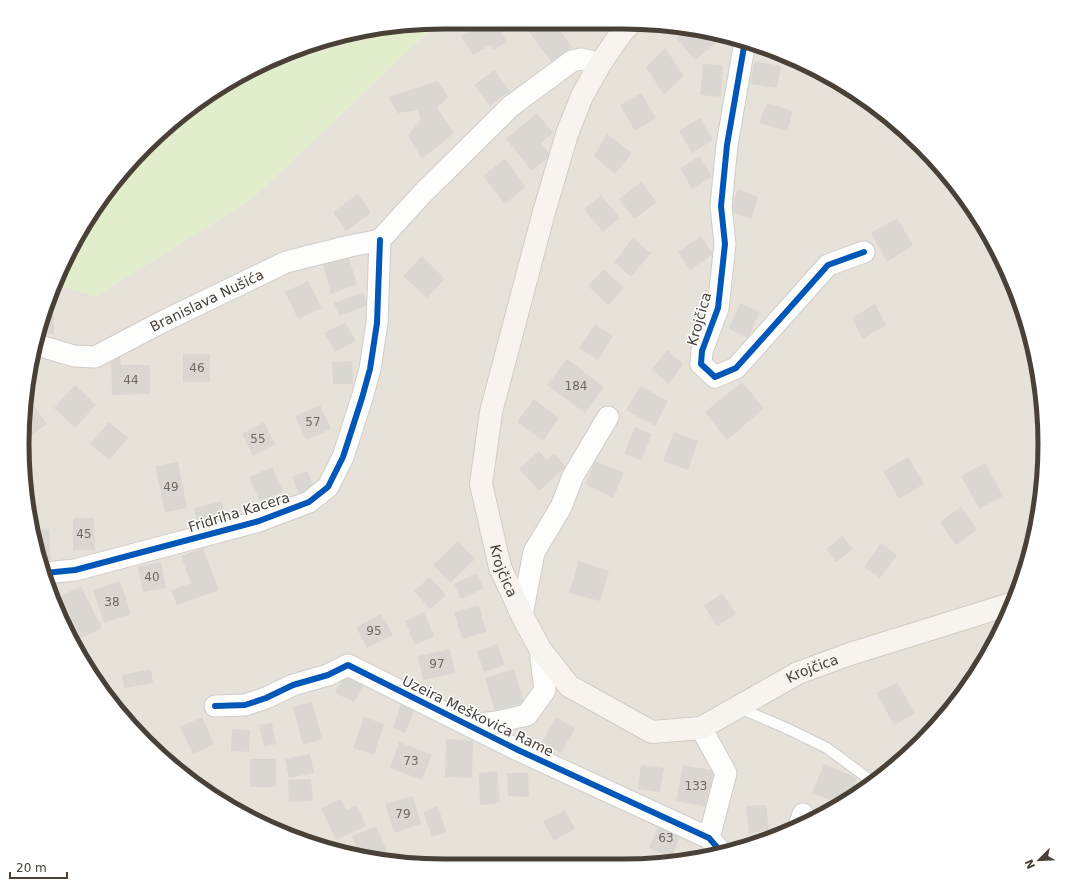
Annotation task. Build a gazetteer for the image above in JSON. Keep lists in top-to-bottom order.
{
  "streets": {
    "main road": ["Krojčica"],
    "street": ["Branislava Nušića", "Fridriha Kacera", "Uzeira Meškovića Rame"]
  },
  "crossings": [
    ["Branislava Nušića", "Fridriha Kacera"],
    ["Krojčica", "Uzeira Meškovića Rame"]
  ],
  "house_numbers": [
    "46",
    "44",
    "184",
    "57",
    "55",
    "49",
    "45",
    "40",
    "38",
    "95",
    "97",
    "73",
    "133",
    "79",
    "63"
  ],
  "scale_bar": "20 m",
  "north": "bottom left"
}
